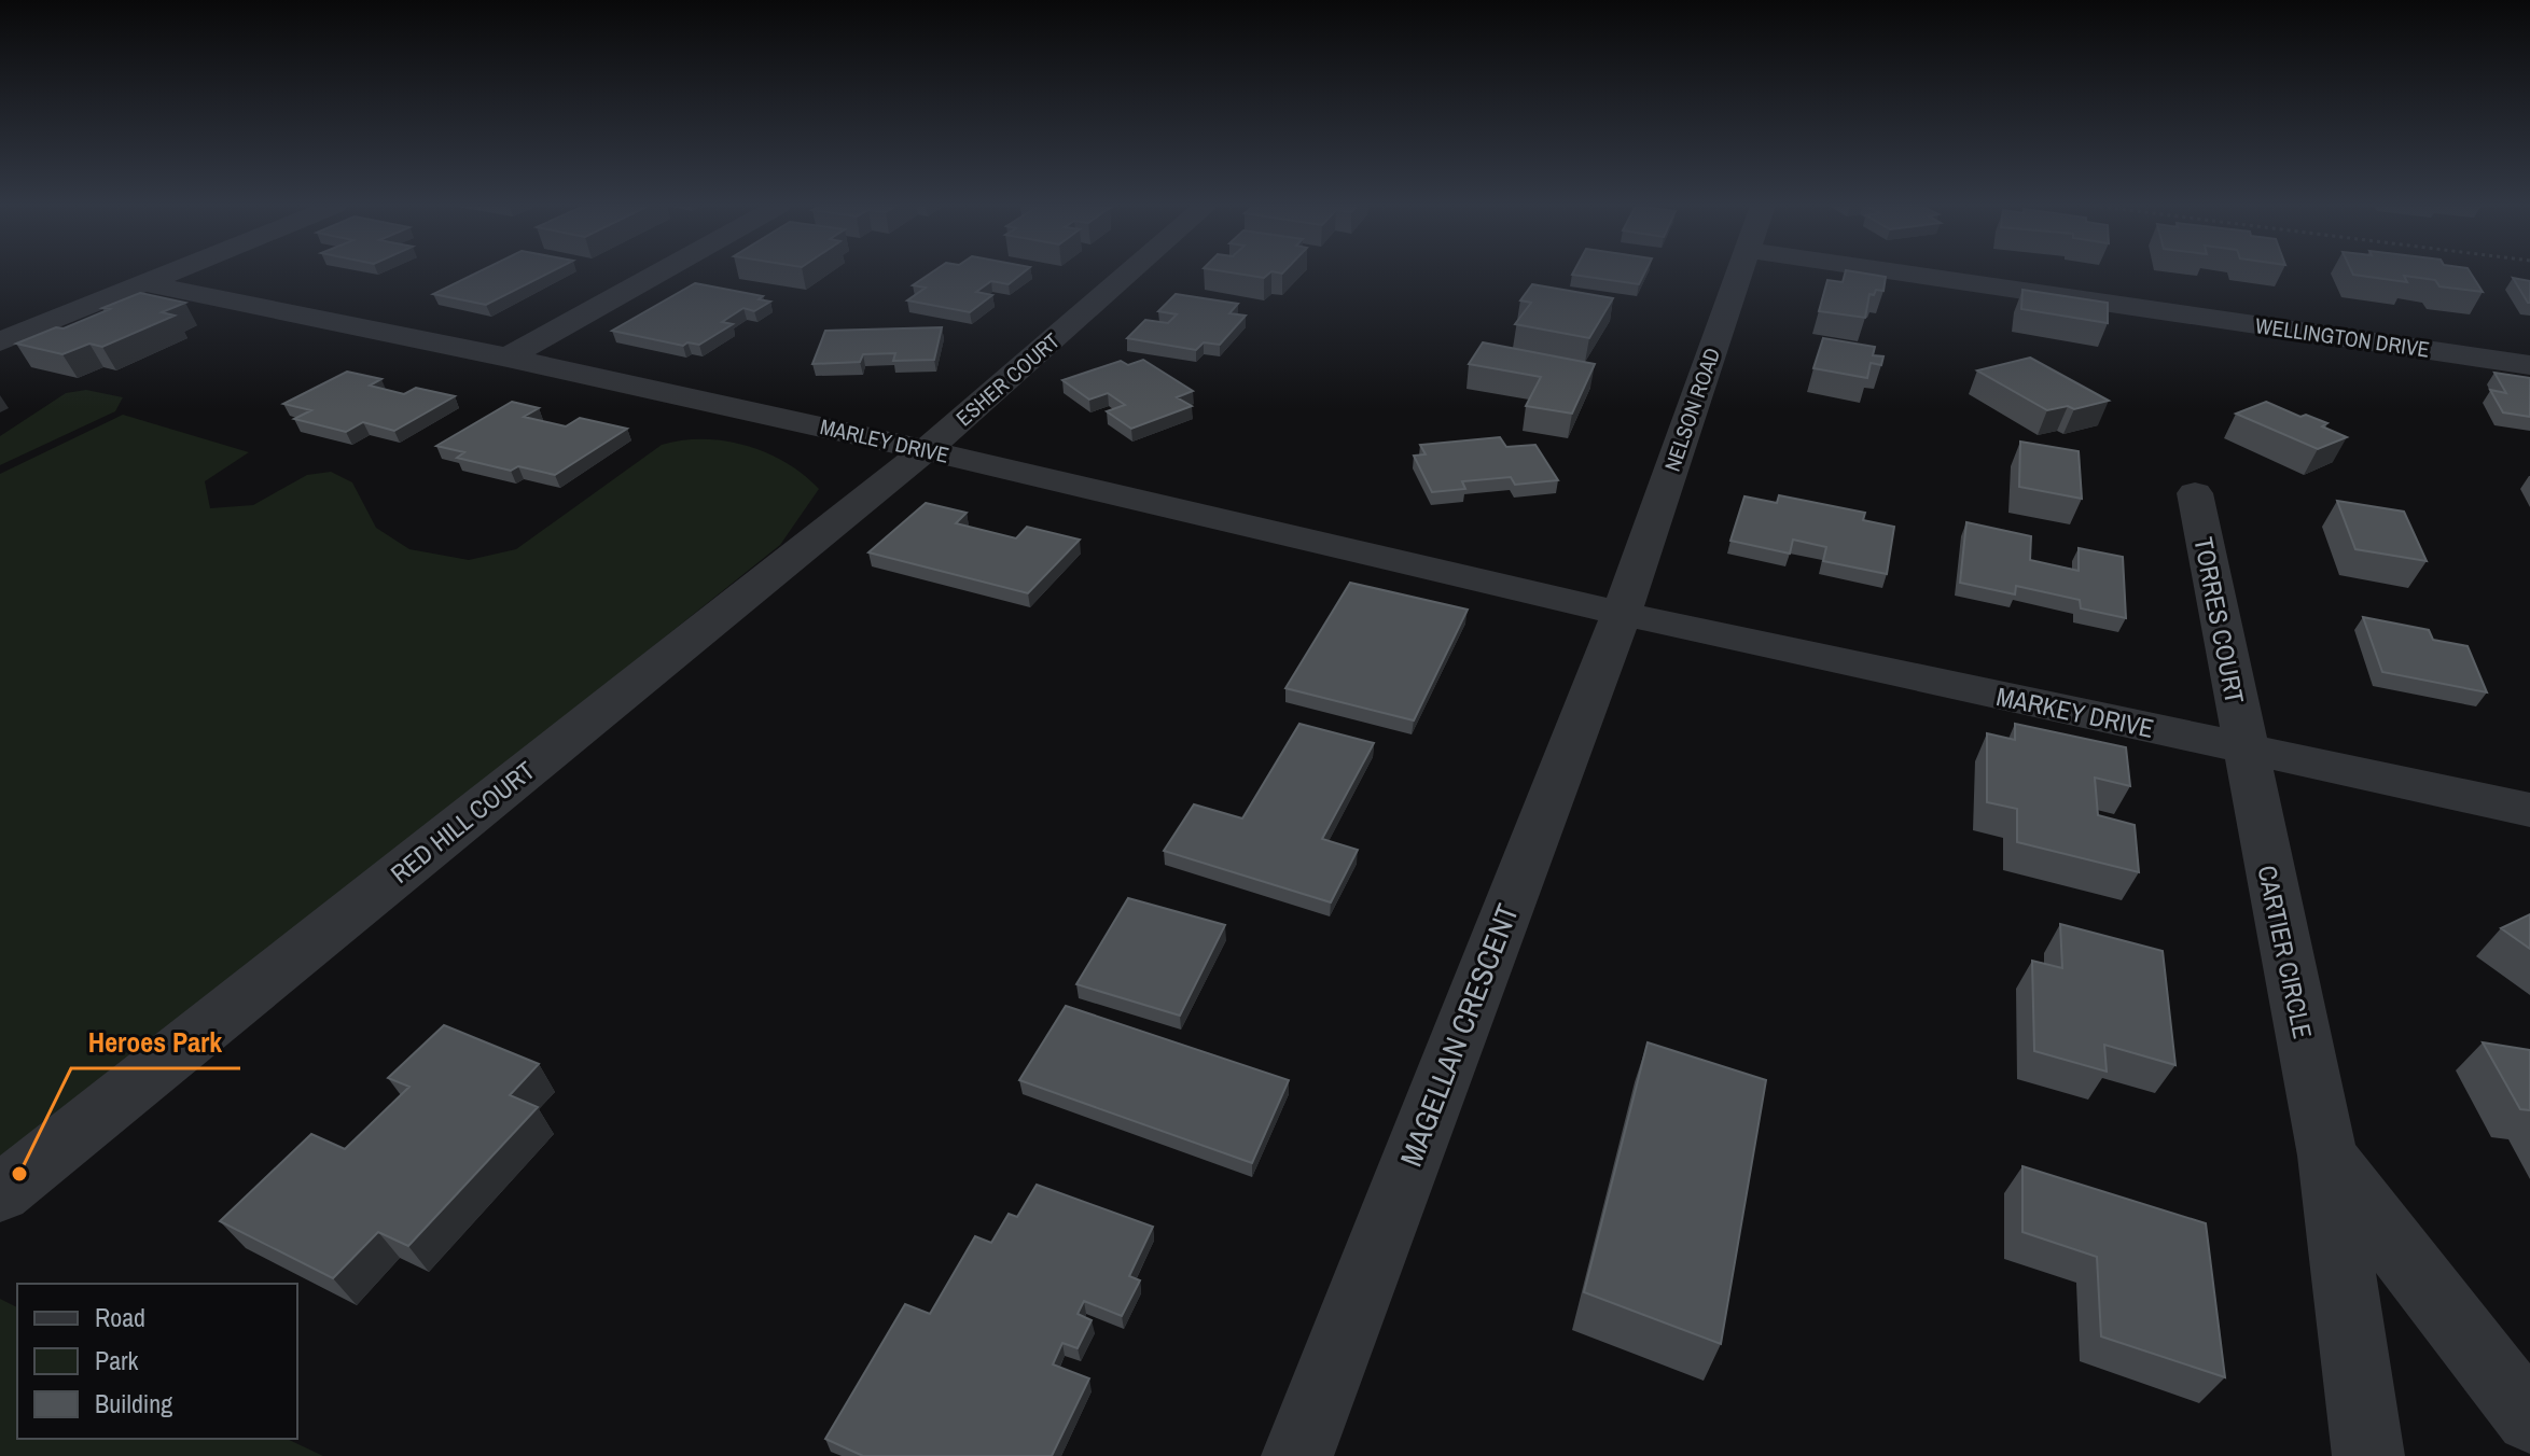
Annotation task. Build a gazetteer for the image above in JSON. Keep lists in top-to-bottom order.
{
  "streets": {
    "street": [
      "WELLINGTON DRIVE",
      "ESHER COURT",
      "NELSON ROAD",
      "MARLEY DRIVE",
      "TORRES COURT",
      "MARKEY DRIVE",
      "RED HILL COURT",
      "CARTIER CIRCLE",
      "MAGELLAN CRESCENT"
    ]
  },
  "crossings": [
    ["ESHER COURT", "MARLEY DRIVE"],
    ["ESHER COURT", "RED HILL COURT"],
    ["NELSON ROAD", "MARLEY DRIVE"],
    ["NELSON ROAD", "MARKEY DRIVE"],
    ["NELSON ROAD", "MAGELLAN CRESCENT"],
    ["MARLEY DRIVE", "MARKEY DRIVE"],
    ["MARLEY DRIVE", "RED HILL COURT"],
    ["MARLEY DRIVE", "MAGELLAN CRESCENT"],
    ["TORRES COURT", "MARKEY DRIVE"],
    ["TORRES COURT", "CARTIER CIRCLE"],
    ["MARKEY DRIVE", "CARTIER CIRCLE"],
    ["MARKEY DRIVE", "MAGELLAN CRESCENT"]
  ],
  "places": ["Heroes Park"],
  "legend": ["Road", "Park", "Building"]
}
